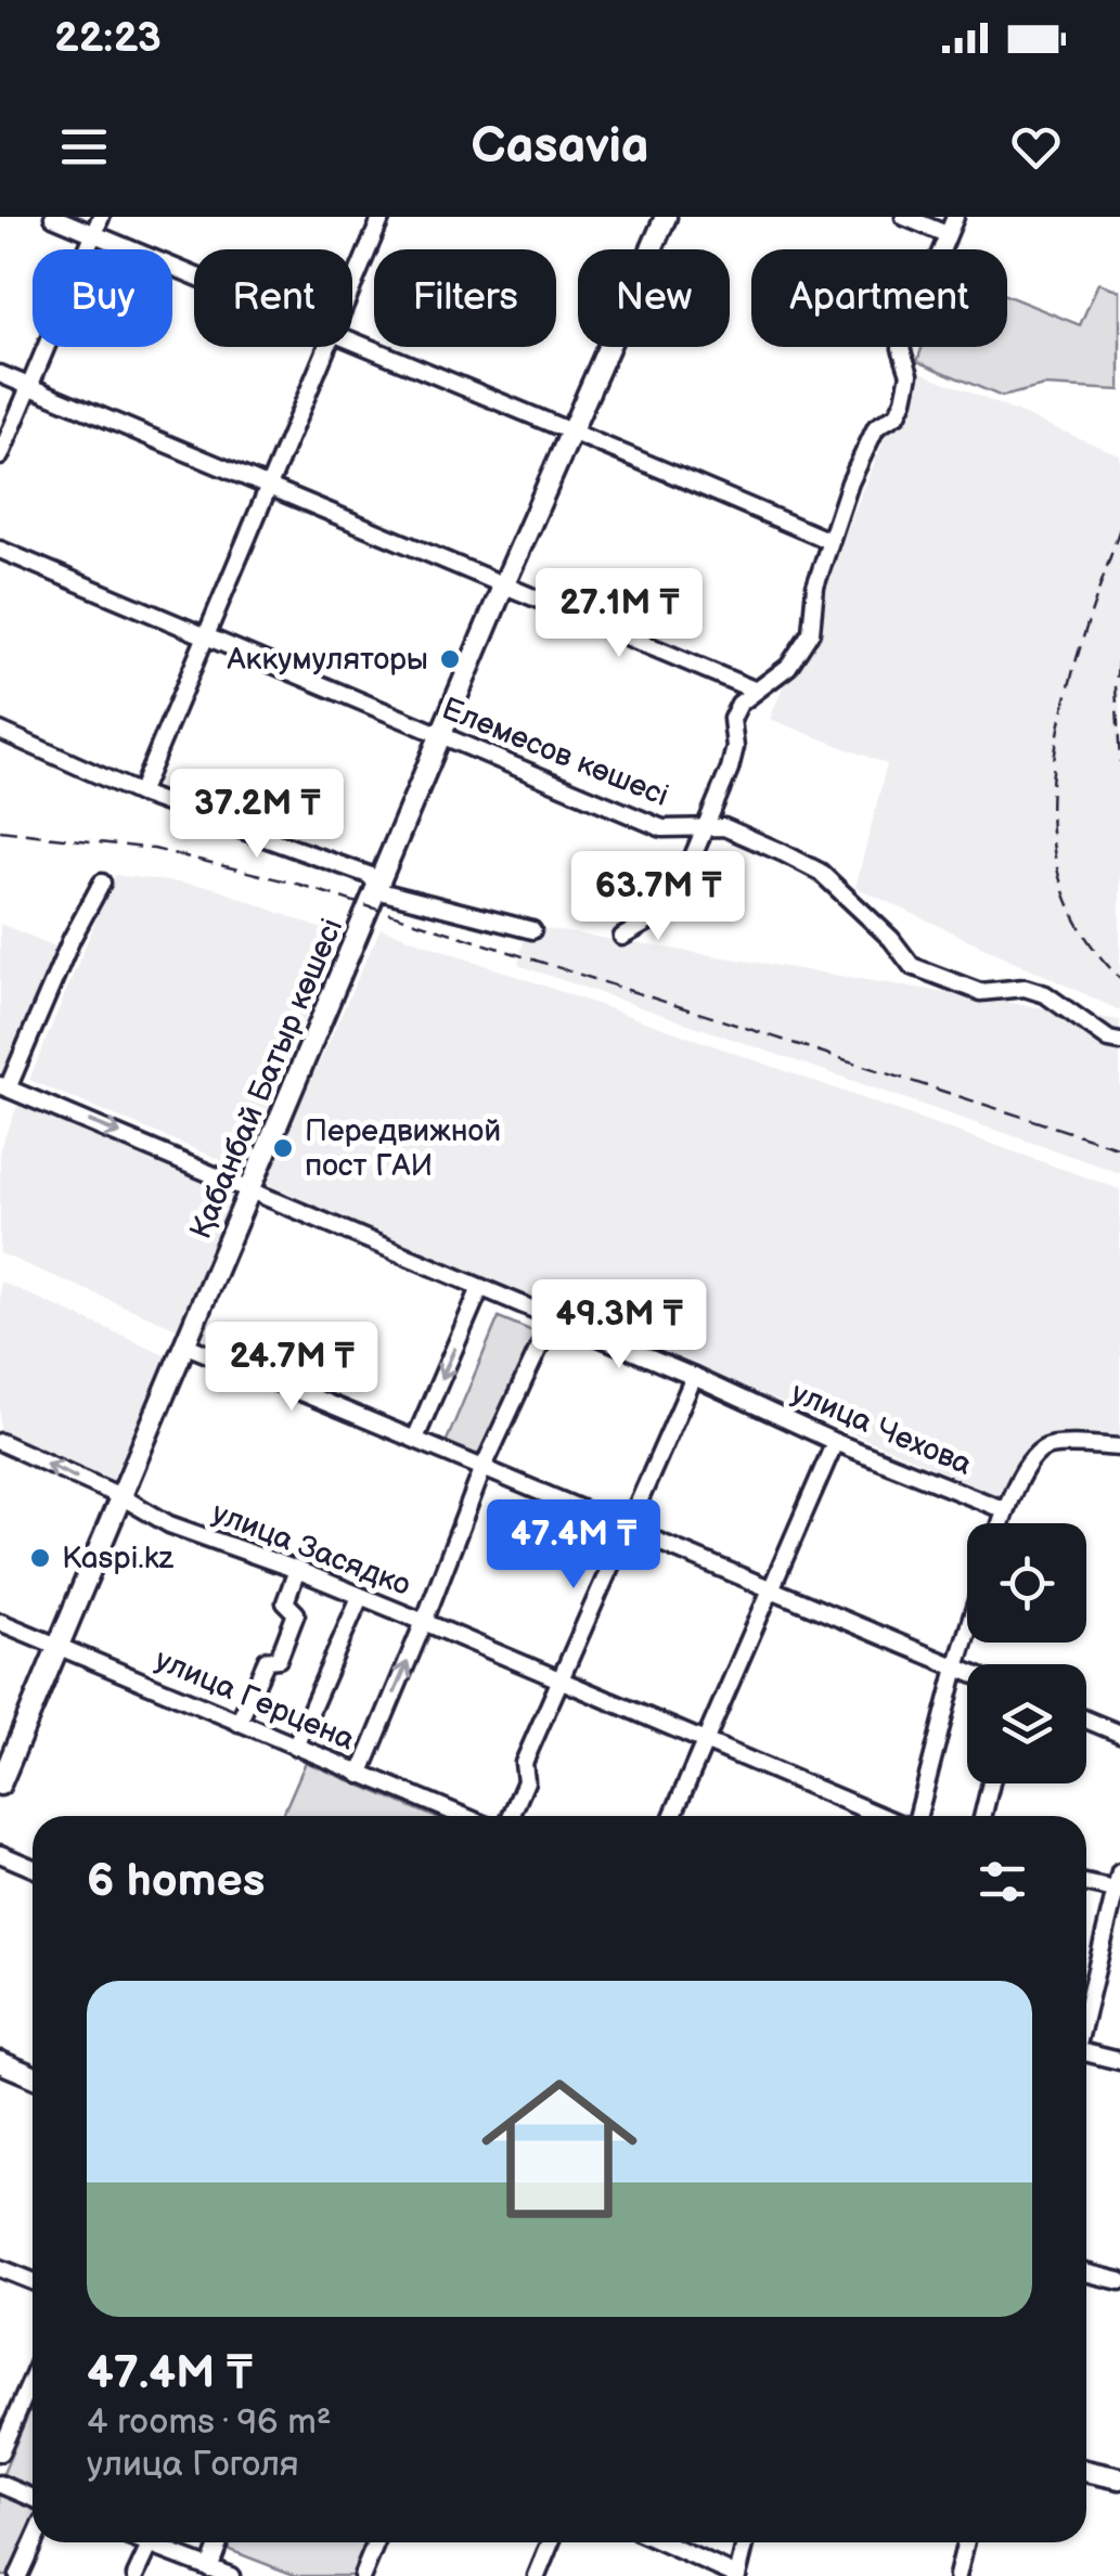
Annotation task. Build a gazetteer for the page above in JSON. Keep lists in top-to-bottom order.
{
  "streets": {
    "main road": ["Қабанбай Батыр көшесі"],
    "street": [
      "Елемесов көшесі",
      "улица Чехова",
      "улица Засядко",
      "улица Герцена"
    ]
  },
  "crossings": [
    ["Елемесов көшесі", "Қабанбай Батыр көшесі"],
    ["Қабанбай Батыр көшесі", "улица Чехова"],
    ["Қабанбай Батыр көшесі", "улица Засядко"],
    ["Қабанбай Батыр көшесі", "улица Герцена"]
  ],
  "places": ["Аккумуляторы", "Передвижной пост ГАИ", "Kaspi.kz"],
  "page": {
    "status": "22:23",
    "header": "Casavia",
    "chip": [
      "Buy",
      "Rent",
      "Filters",
      "New",
      "Apartment"
    ],
    "price": [
      "27.1M ₸",
      "37.2M ₸",
      "63.7M ₸",
      "49.3M ₸",
      "24.7M ₸",
      "47.4M ₸"
    ],
    "heading": "6 homes",
    "list": [
      {
        "name": "47.4M ₸",
        "note": "4 rooms · 96 m² · улица Гоголя"
      }
    ]
  }
}
